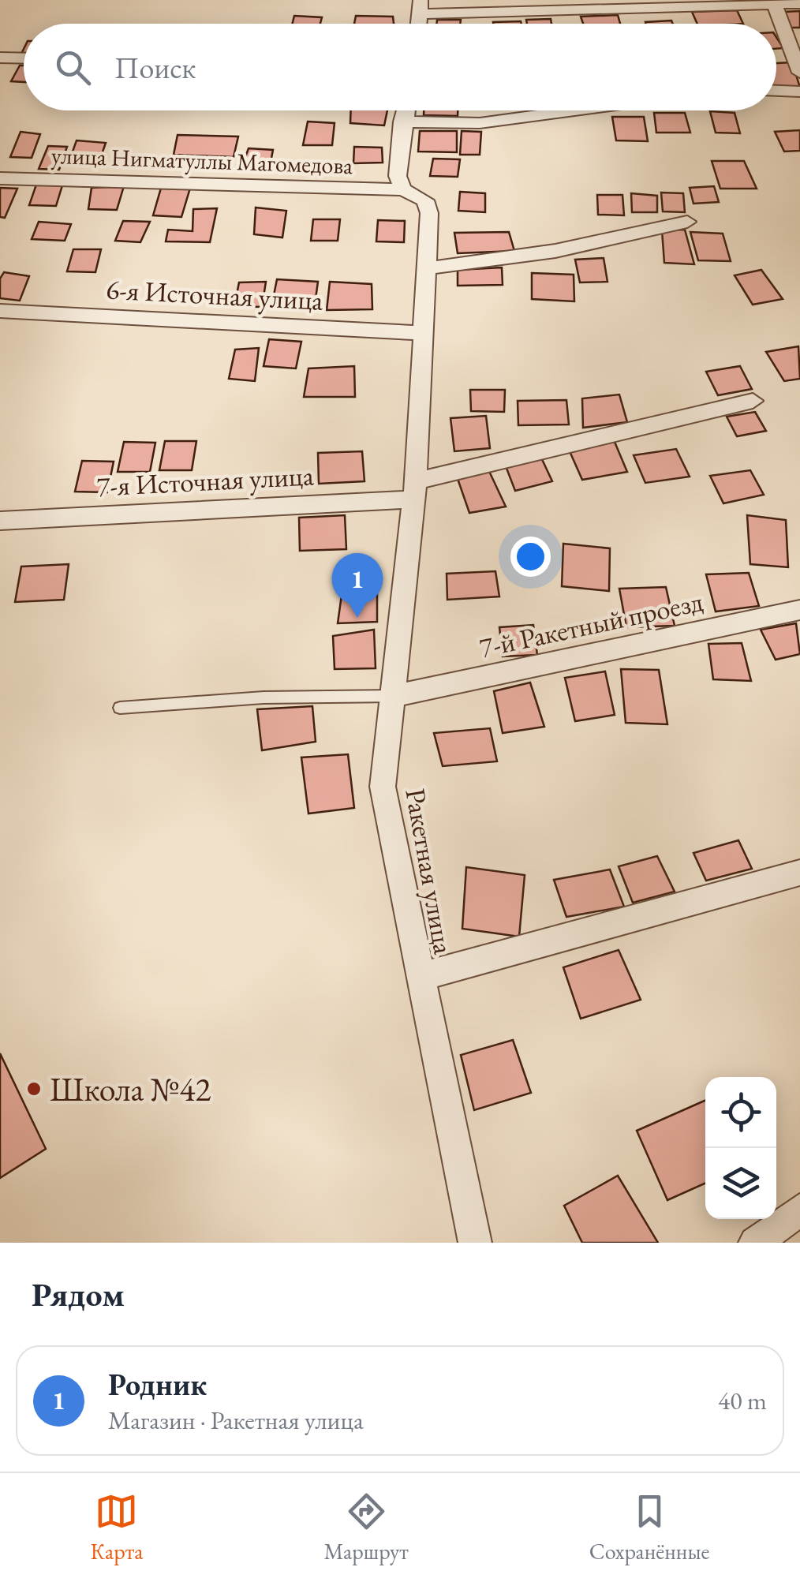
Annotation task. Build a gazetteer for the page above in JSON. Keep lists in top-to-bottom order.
{
  "streets": {
    "street": [
      "улица Нигматуллы Магомедова",
      "6-я Источная улица",
      "7-я Источная улица",
      "7-й Ракетный проезд",
      "Ракетная улица"
    ]
  },
  "crossings": [
    ["улица Нигматуллы Магомедова", "Ракетная улица"],
    ["6-я Источная улица", "Ракетная улица"],
    ["7-я Источная улица", "Ракетная улица"],
    ["7-й Ракетный проезд", "Ракетная улица"]
  ],
  "places": ["Школа №42"],
  "page": {
    "search": "Поиск",
    "pins": "1",
    "heading": "Рядом",
    "list": [
      {
        "mark": "1",
        "name": "Родник",
        "note": "Магазин · Ракетная улица",
        "value": "40 m"
      }
    ],
    "nav": ["Карта", "Маршрут", "Сохранённые"]
  }
}
